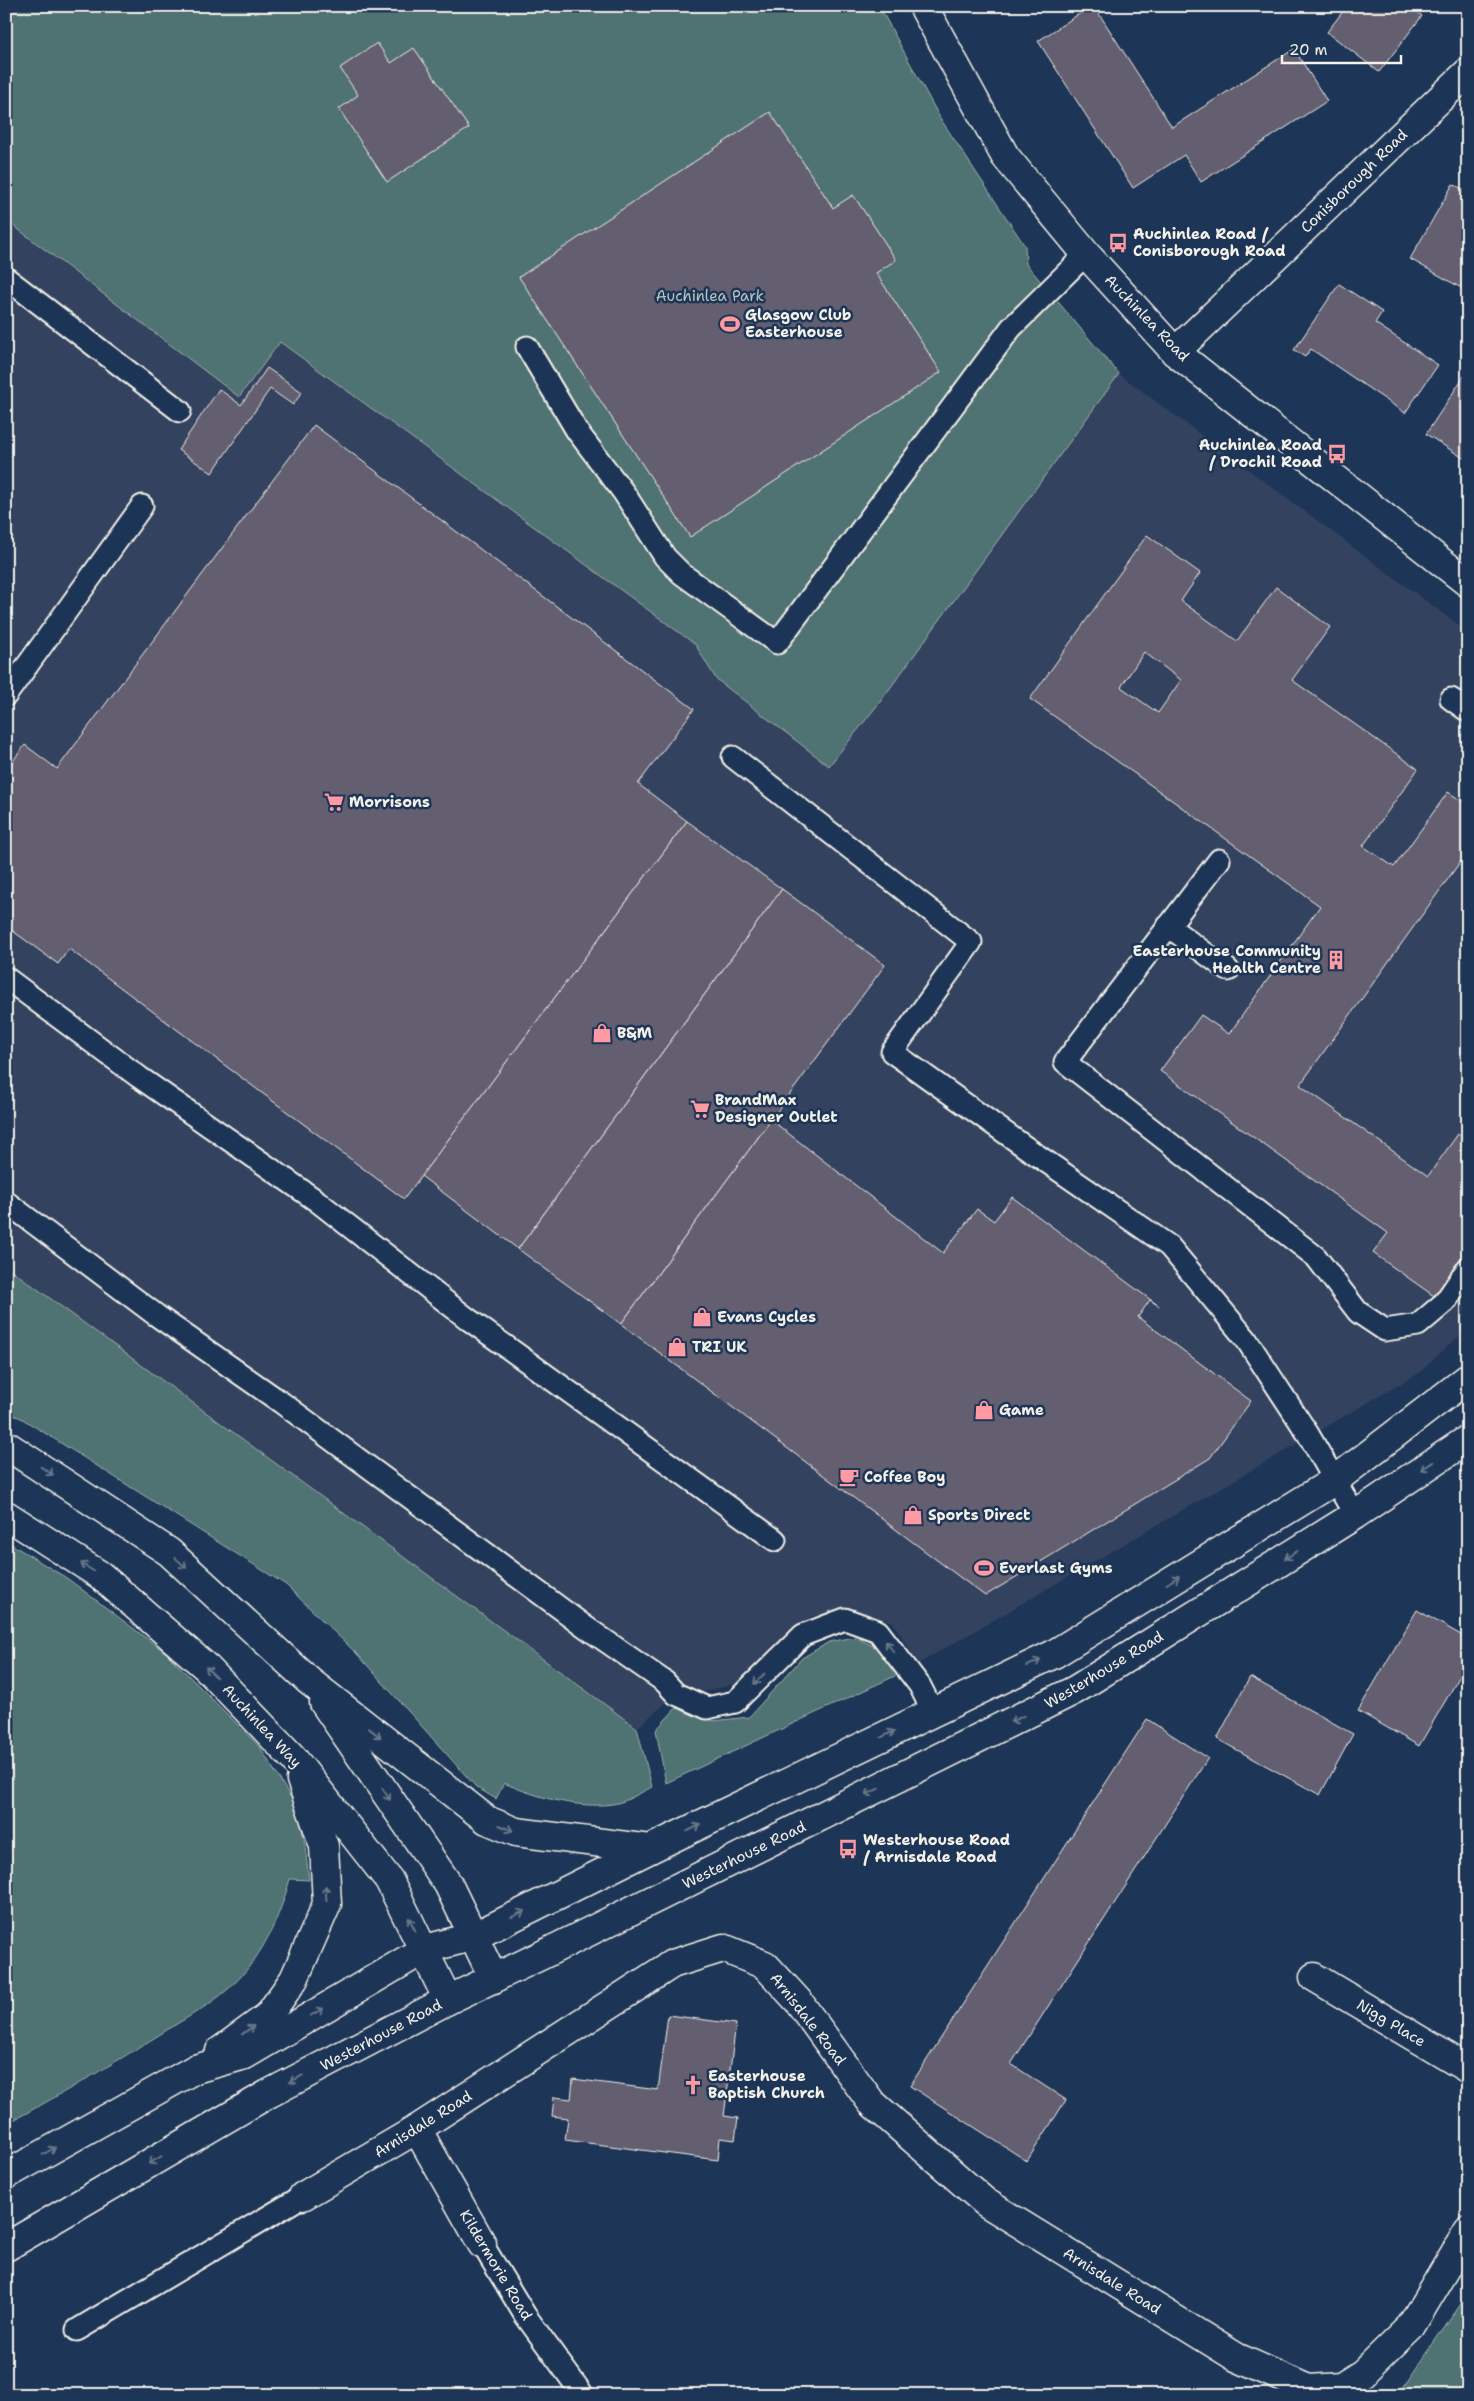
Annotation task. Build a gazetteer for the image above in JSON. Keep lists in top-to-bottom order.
{
  "streets": {
    "street": [
      "Conisborough Road",
      "Auchinlea Road",
      "Westerhouse Road",
      "Auchinlea Way",
      "Arnisdale Road",
      "Nigg Place",
      "Kildermorie Road"
    ]
  },
  "crossings": [
    ["Conisborough Road", "Auchinlea Road"],
    ["Westerhouse Road", "Auchinlea Way"],
    ["Arnisdale Road", "Kildermorie Road"]
  ],
  "parks": ["Auchinlea Park"],
  "places": {
    "bus stop": ["Auchinlea Road / Conisborough Road", "Auchinlea Road / Drochil Road", "Westerhouse Road / Arnisdale Road"],
    "sports": ["Glasgow Club Easterhouse", "Everlast Gyms"],
    "supermarket": ["Morrisons", "BrandMax Designer Outlet"],
    "building": ["Easterhouse Community Health Centre"],
    "shop": [
      "B&M",
      "Evans Cycles",
      "TRI UK",
      "Game",
      "Sports Direct"
    ],
    "cafe": ["Coffee Boy"],
    "church": ["Easterhouse Baptish Church"]
  },
  "scale_bar": "20 m"
}
